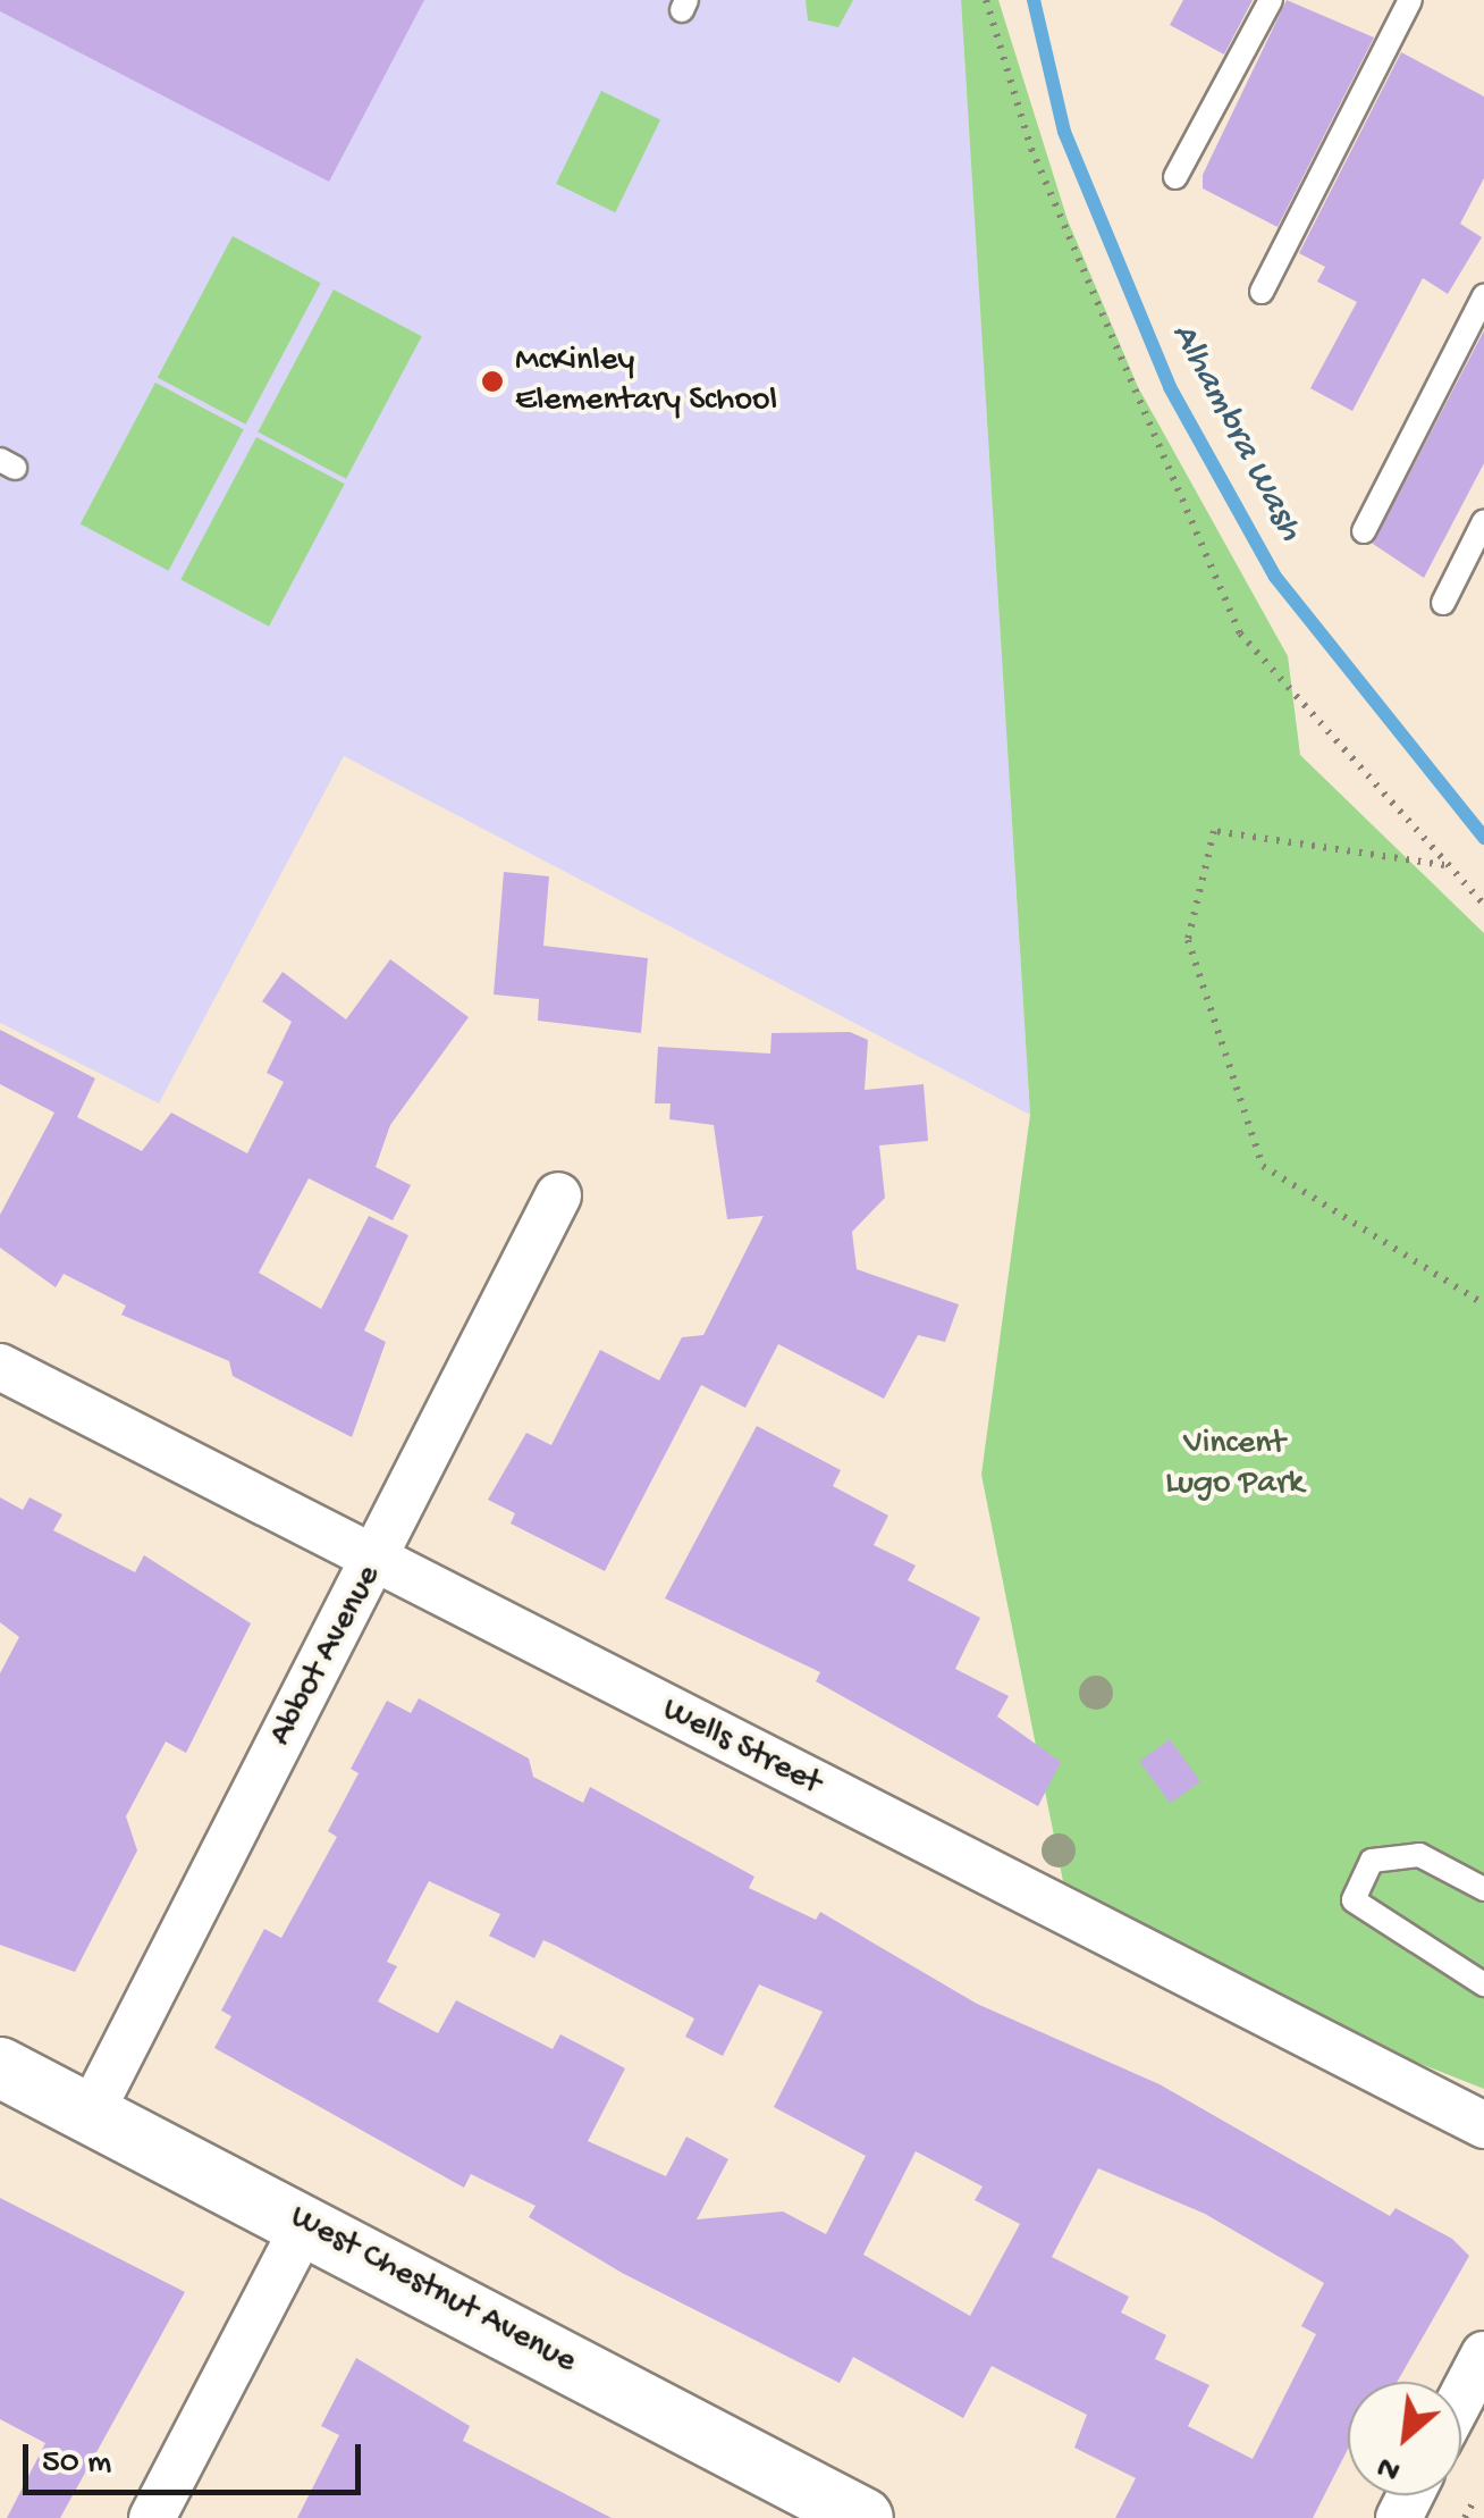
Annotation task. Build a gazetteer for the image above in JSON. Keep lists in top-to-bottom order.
{
  "streets": {
    "street": ["Abbot Avenue", "Wells Street", "West Chestnut Avenue"]
  },
  "crossings": [
    ["Abbot Avenue", "Wells Street"],
    ["Abbot Avenue", "West Chestnut Avenue"]
  ],
  "water": ["Alhambra Wash"],
  "parks": ["Vincent Lugo Park"],
  "places": ["McKinley Elementary School"],
  "scale_bar": "50 m",
  "north": "bottom left"
}
